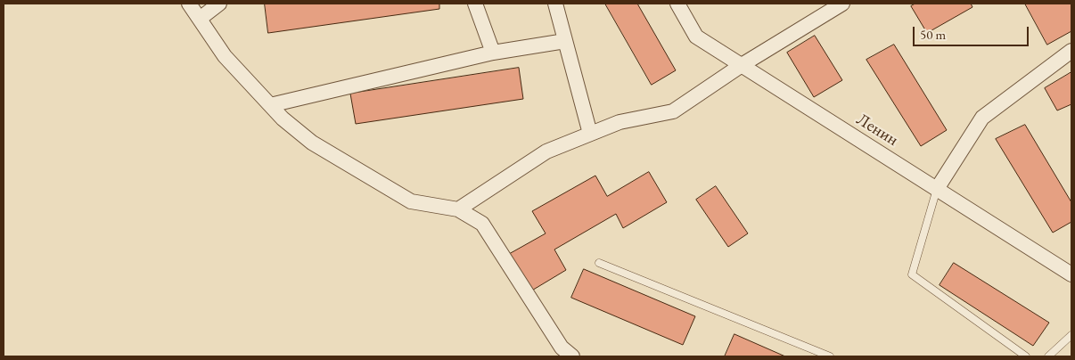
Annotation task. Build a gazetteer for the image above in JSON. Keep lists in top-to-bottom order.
{
  "streets": {
    "street": ["Ленин"]
  },
  "scale_bar": "50 m"
}
